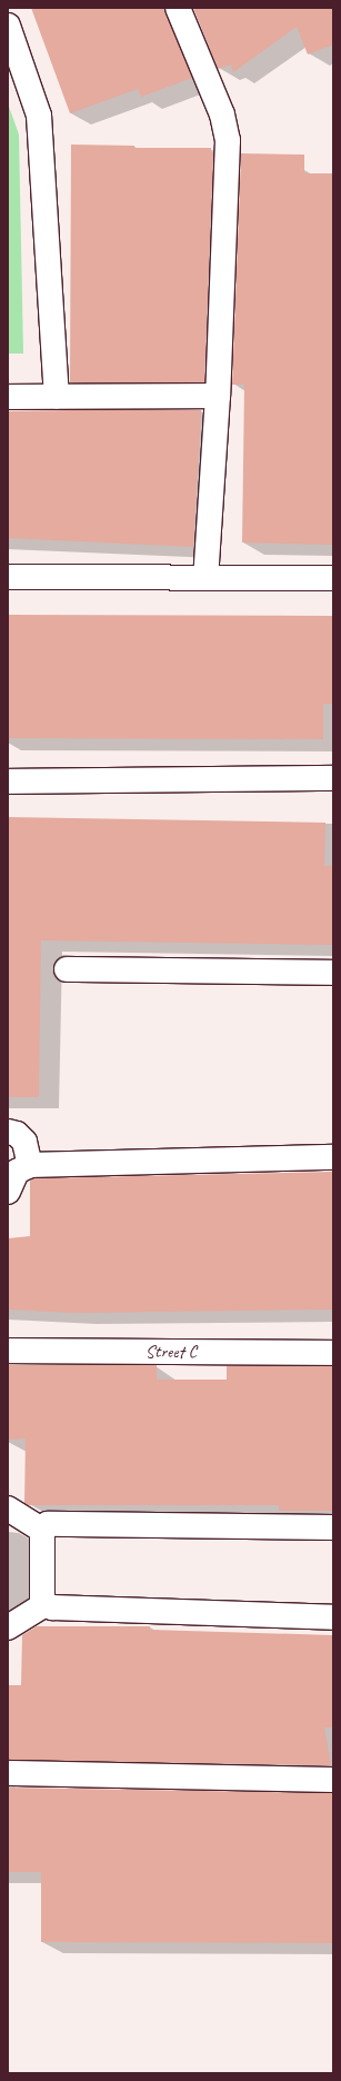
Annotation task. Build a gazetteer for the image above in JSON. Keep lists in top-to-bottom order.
{
  "streets": {
    "street": ["Street C"]
  }
}
